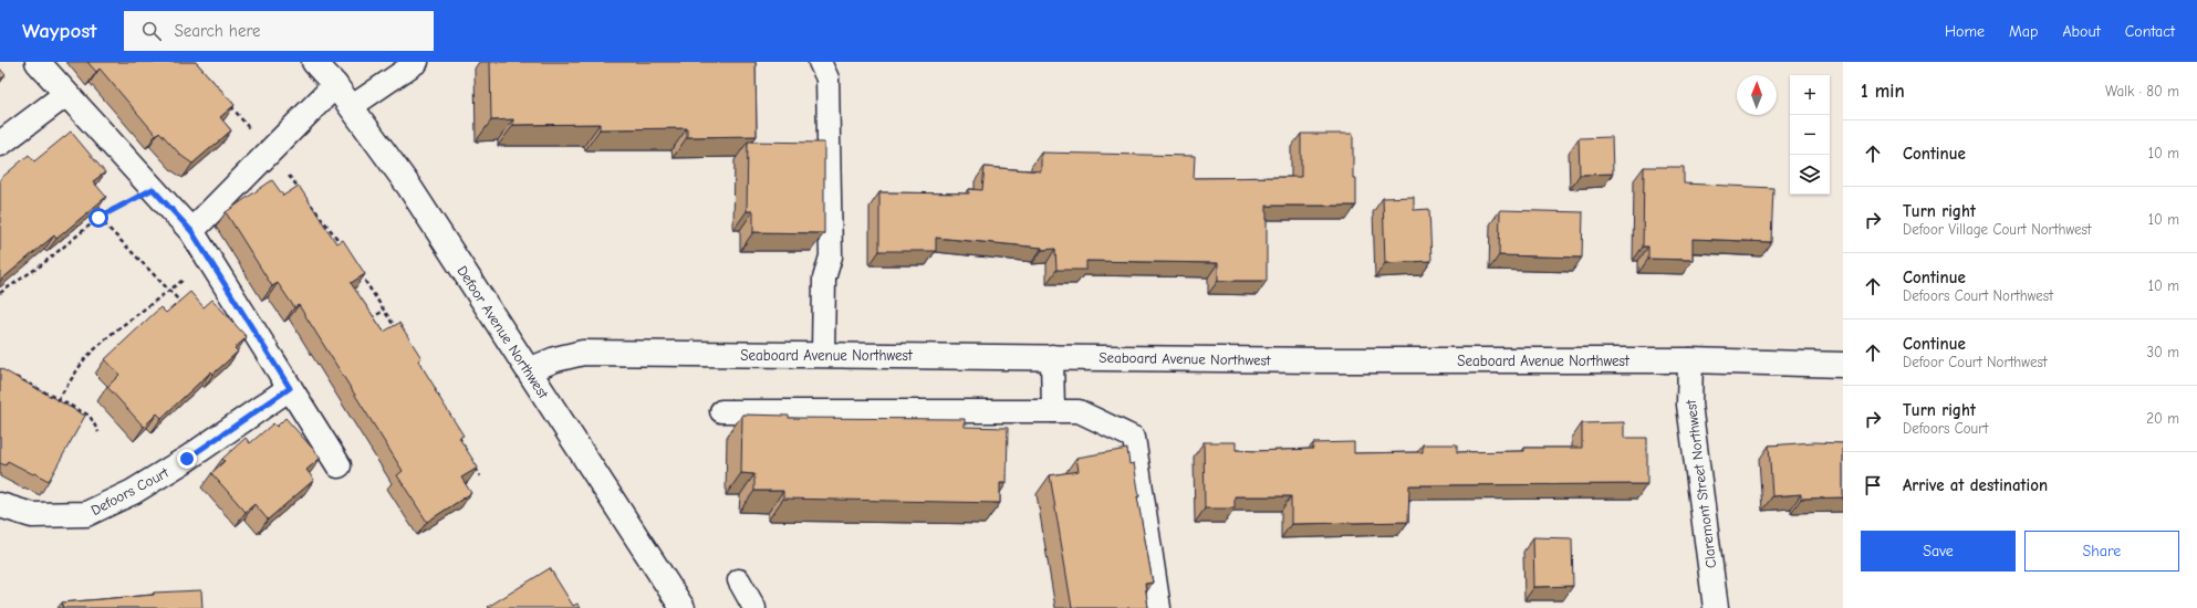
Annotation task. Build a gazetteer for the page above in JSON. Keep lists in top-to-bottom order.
{
  "streets": {
    "street": [
      "Defoor Avenue Northwest",
      "Seaboard Avenue Northwest",
      "Claremont Street Northwest",
      "Defoors Court"
    ]
  },
  "crossings": [
    ["Defoor Avenue Northwest", "Seaboard Avenue Northwest"],
    ["Seaboard Avenue Northwest", "Claremont Street Northwest"]
  ],
  "north": "top",
  "page": {
    "header": "Waypost",
    "search": "Search here",
    "nav": [
      "Home",
      "Map",
      "About",
      "Contact"
    ],
    "heading": ["1 min", "Walk · 80 m"],
    "map_buttons": ["+", "−"],
    "list": [
      ["Continue", "10 m"],
      ["Turn right", "Defoor Village Court Northwest", "10 m"],
      ["Continue", "Defoors Court Northwest", "10 m"],
      ["Continue", "Defoor Court Northwest", "30 m"],
      ["Turn right", "Defoors Court", "20 m"],
      "Arrive at destination"
    ],
    "buttons": ["Save", "Share"]
  }
}
